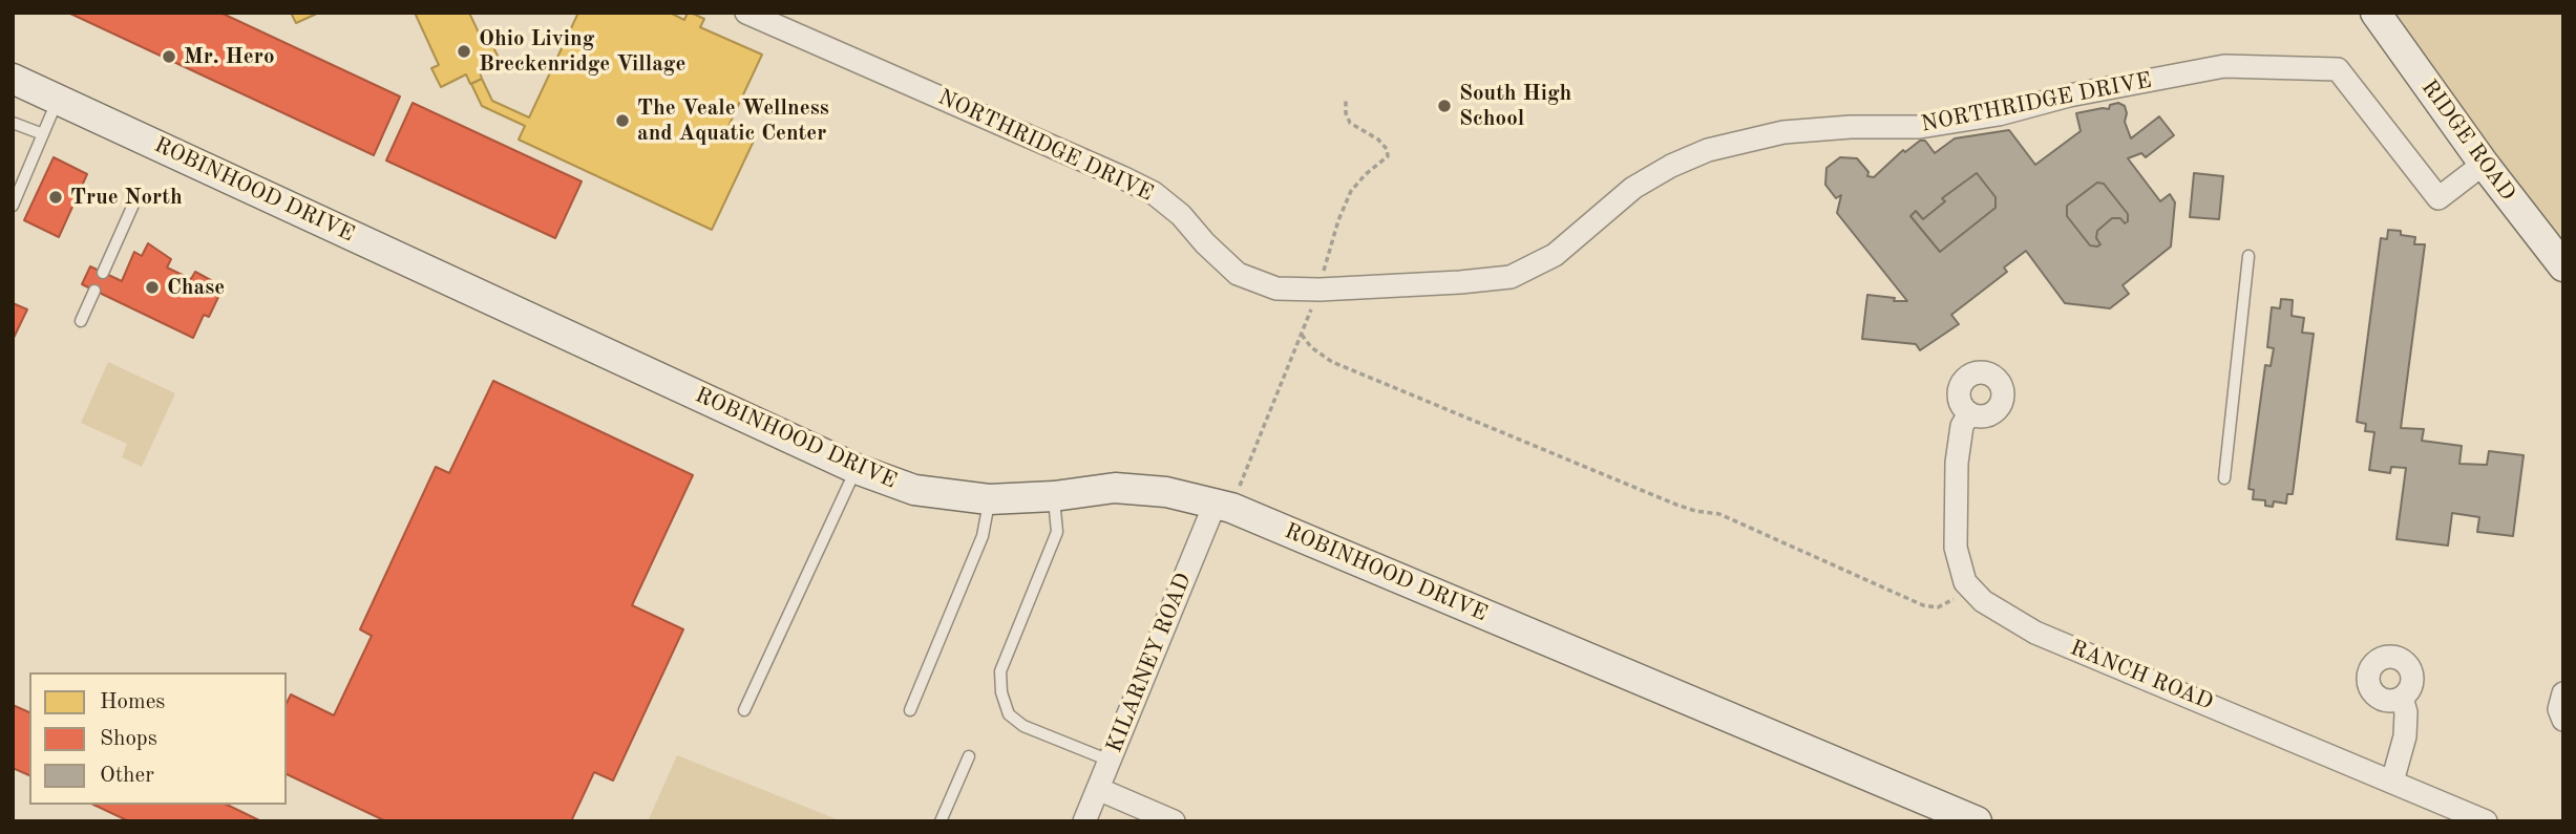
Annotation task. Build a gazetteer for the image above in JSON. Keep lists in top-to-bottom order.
{
  "streets": {
    "street": [
      "NORTHRIDGE DRIVE",
      "RIDGE ROAD",
      "ROBINHOOD DRIVE",
      "KILARNEY ROAD",
      "RANCH ROAD"
    ]
  },
  "crossings": [
    ["NORTHRIDGE DRIVE", "RIDGE ROAD"],
    ["ROBINHOOD DRIVE", "KILARNEY ROAD"]
  ],
  "places": [
    "Ohio Living Breckenridge Village",
    "Mr. Hero",
    "South High School",
    "The Veale Wellness and Aquatic Center",
    "True North",
    "Chase"
  ],
  "legend": ["Homes", "Shops", "Other"]
}
